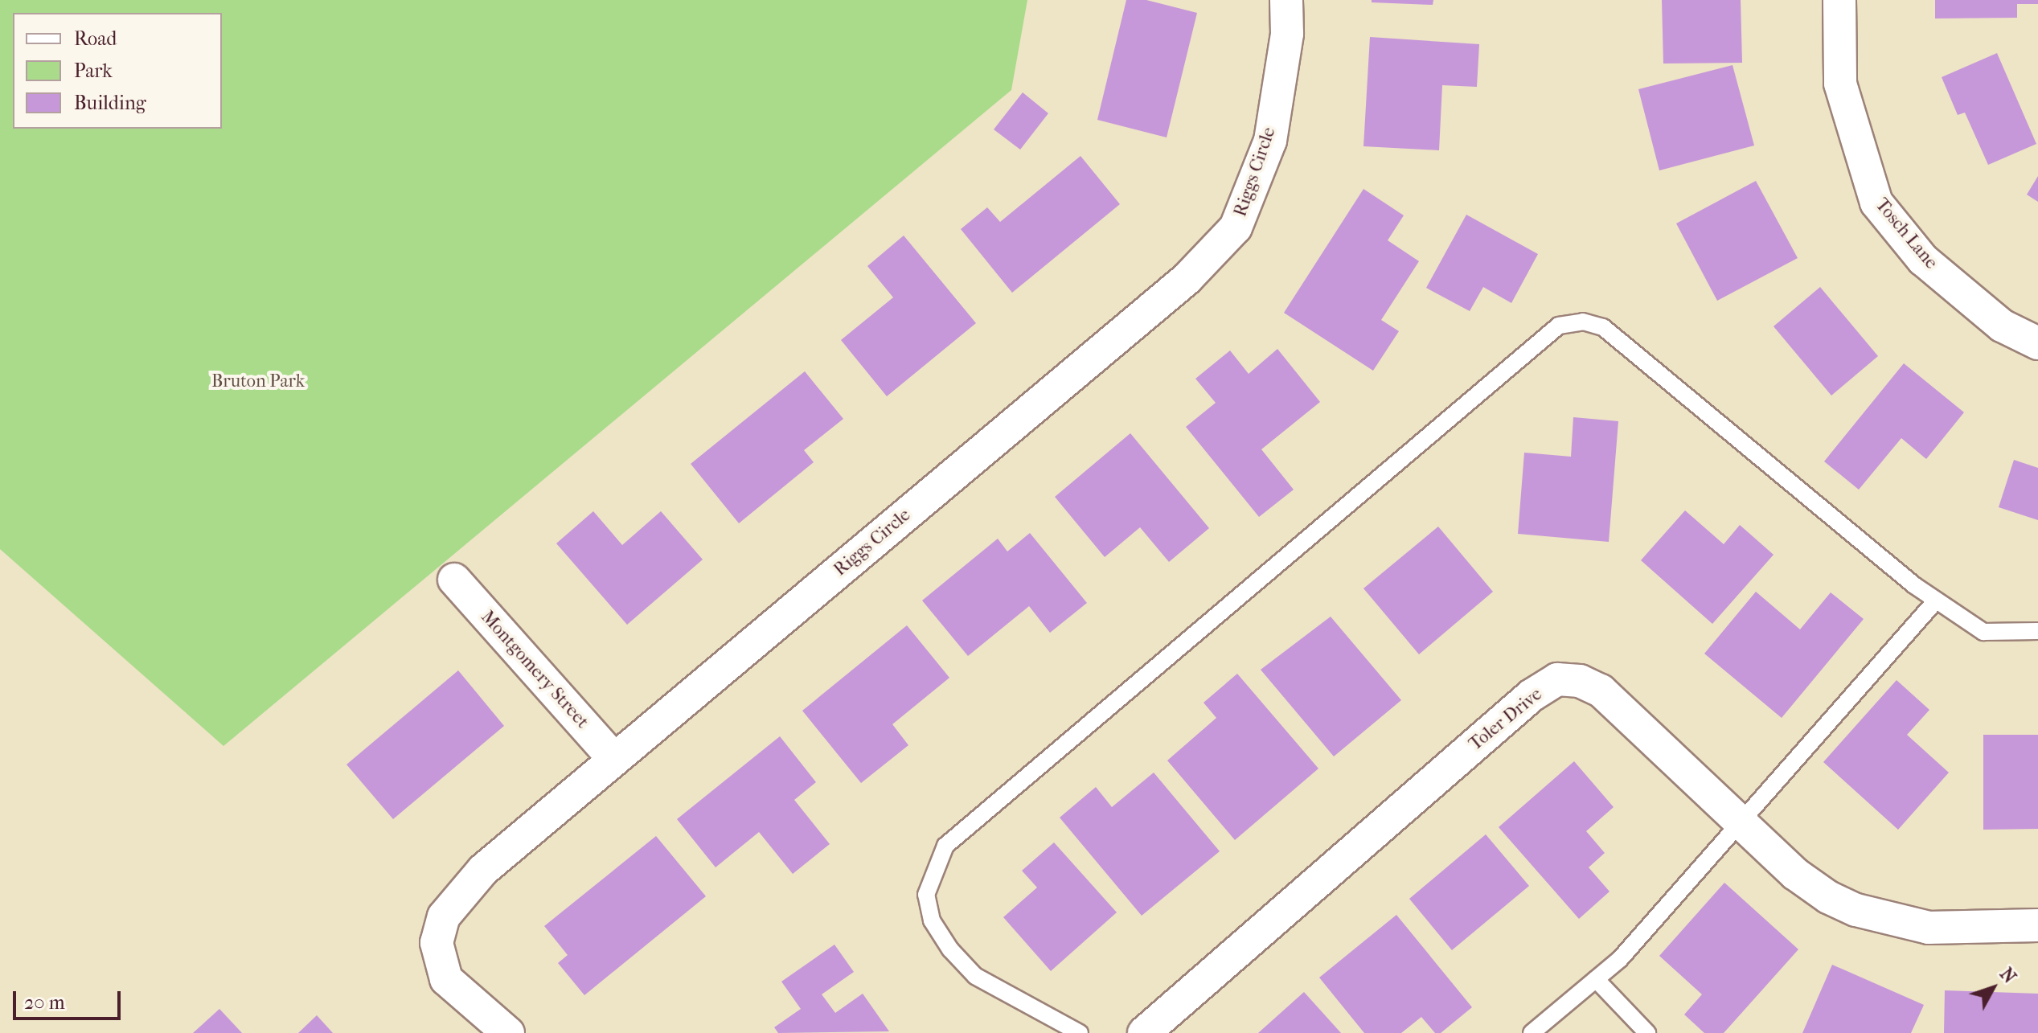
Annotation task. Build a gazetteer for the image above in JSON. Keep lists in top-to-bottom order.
{
  "streets": {
    "street": [
      "Riggs Circle",
      "Tosch Lane",
      "Montgomery Street",
      "Toler Drive"
    ]
  },
  "crossings": [
    ["Riggs Circle", "Montgomery Street"]
  ],
  "parks": ["Bruton Park"],
  "legend": ["Road", "Park", "Building"],
  "scale_bar": "20 m",
  "north": "top right"
}
